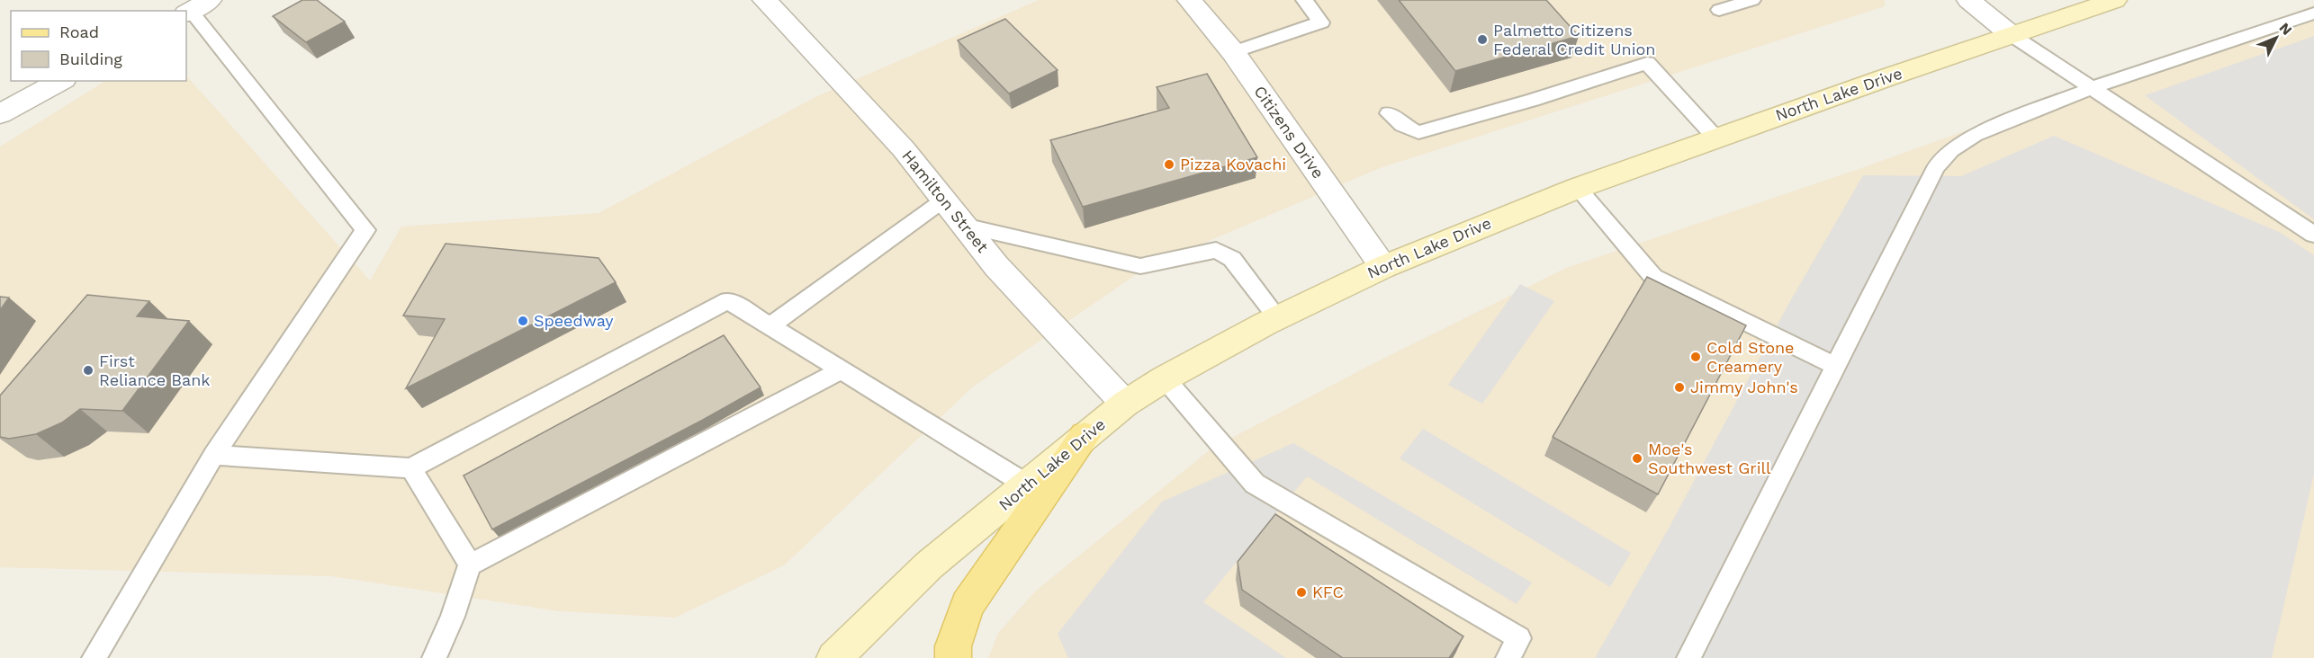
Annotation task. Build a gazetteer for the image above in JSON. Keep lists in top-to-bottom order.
{
  "streets": {
    "main road": ["North Lake Drive"],
    "street": ["Citizens Drive", "Hamilton Street"]
  },
  "crossings": [
    ["North Lake Drive", "Citizens Drive"],
    ["North Lake Drive", "Hamilton Street"]
  ],
  "places": [
    "Palmetto Citizens Federal Credit Union",
    "Pizza Kovachi",
    "Speedway",
    "Cold Stone Creamery",
    "First Reliance Bank",
    "Jimmy John's",
    "Moe's Southwest Grill",
    "KFC"
  ],
  "legend": ["Road", "Building"],
  "north": "top right"
}
